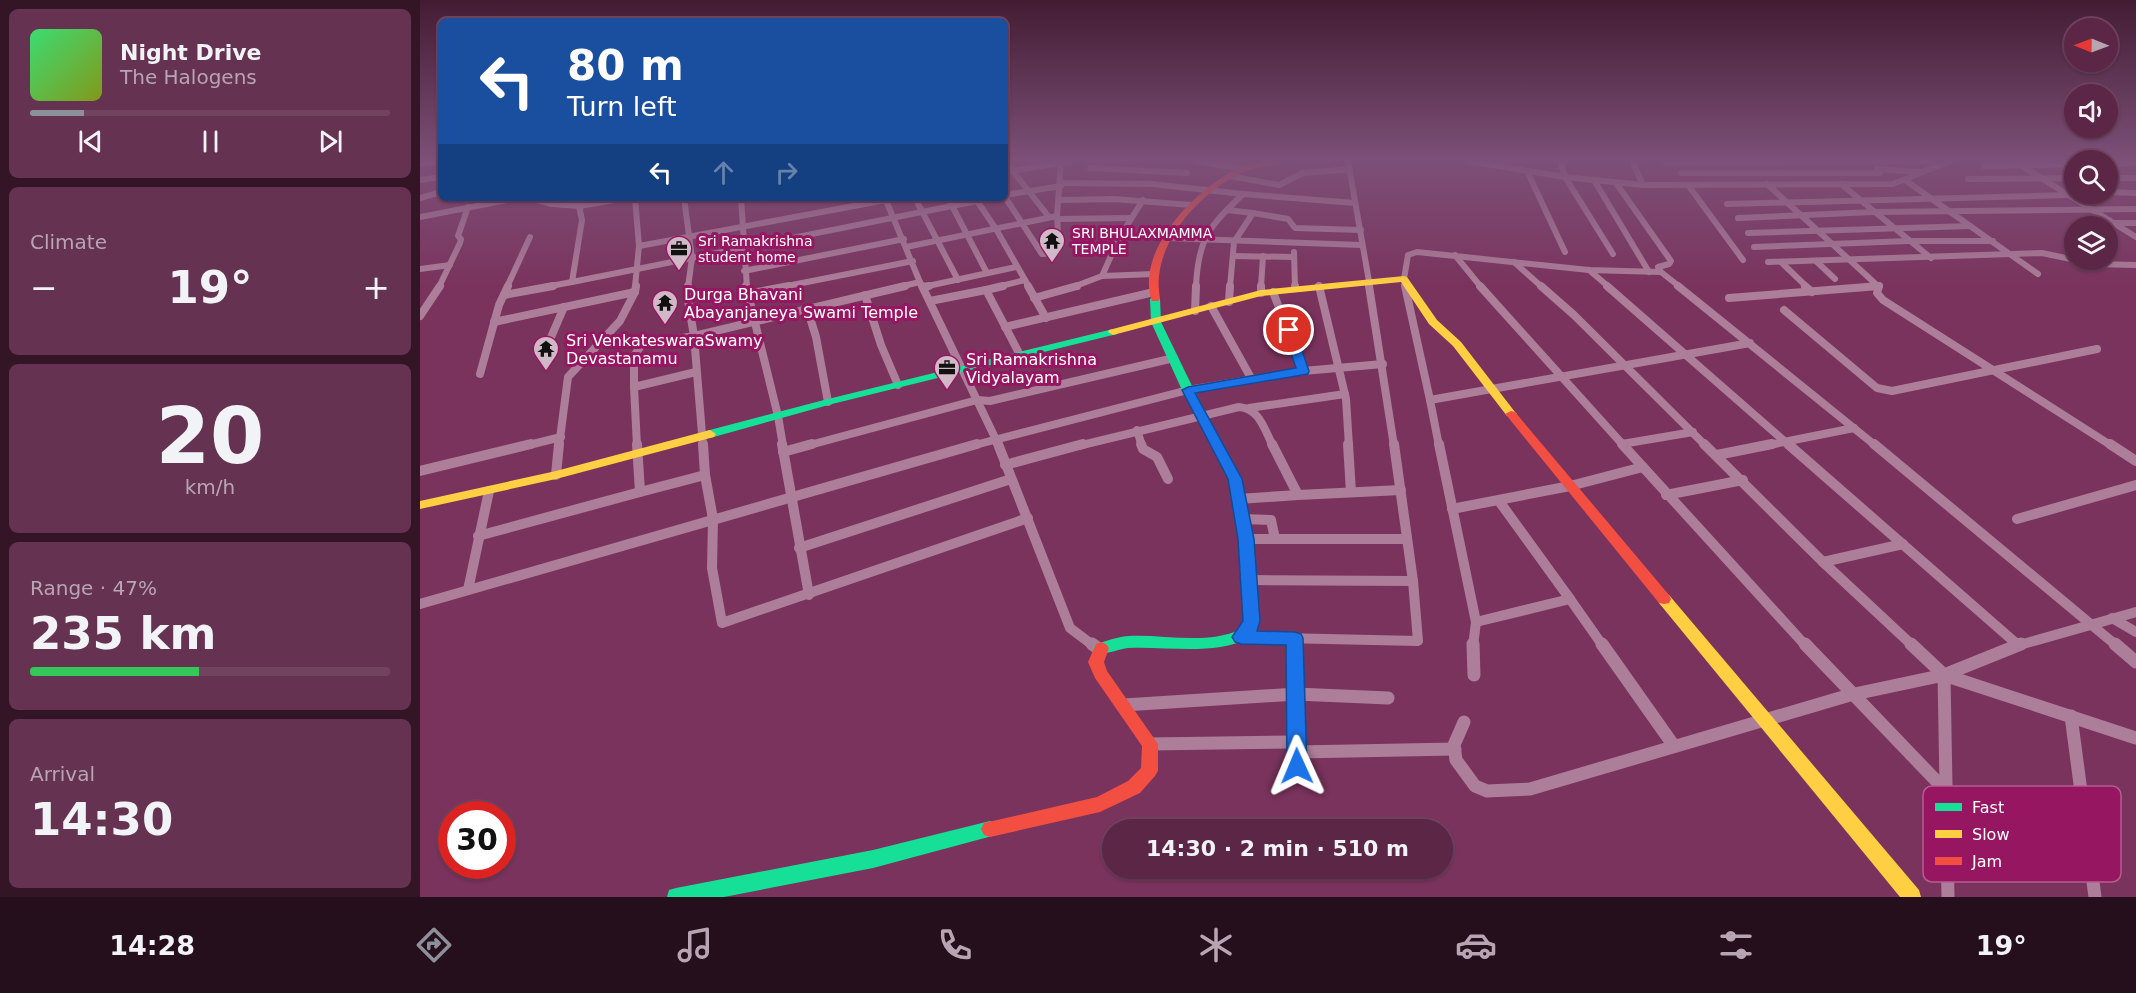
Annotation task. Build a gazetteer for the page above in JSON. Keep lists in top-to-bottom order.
{
  "places": {
    "temple": ["SRI BHULAXMAMMA TEMPLE", "Durga Bhavani Abayanjaneya Swami Temple", "Sri VenkateswaraSwamy Devastanamu"],
    "office": ["Sri Ramakrishna student home", "Sri Ramakrishna Vidyalayam"]
  },
  "legend": ["Fast", "Slow", "Jam"],
  "north": "left",
  "page": {
    "turn": ["80 m", "Turn left"],
    "song": ["Night Drive", "The Halogens"],
    "tile": [
      "Climate",
      ["20", "km/h"],
      ["Range · 47%", "235 km"],
      ["Arrival", "14:30"]
    ],
    "heat": ["−", "19°", "+"],
    "limit": "30",
    "trip": "14:30 · 2 min · 510 m",
    "tabs": ["14:28", "19°"]
  }
}
